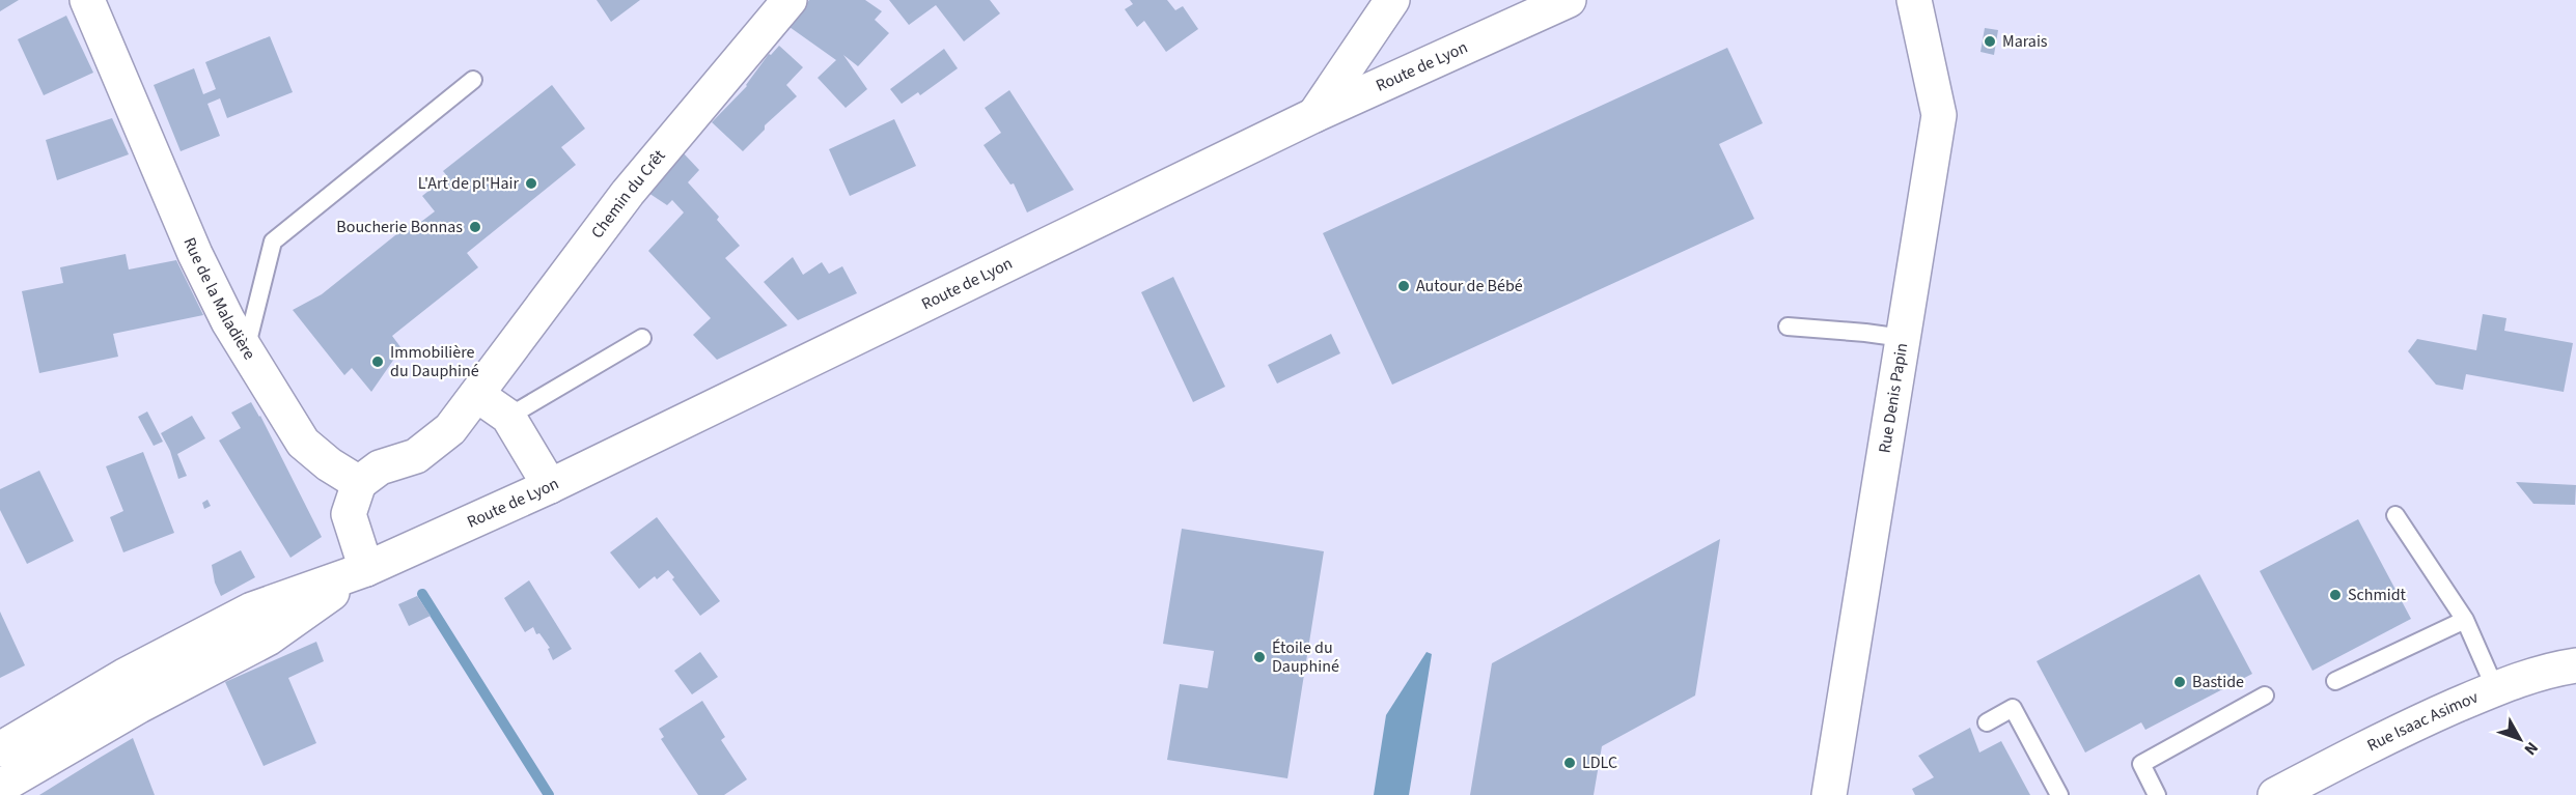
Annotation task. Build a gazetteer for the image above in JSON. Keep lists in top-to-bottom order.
{
  "streets": {
    "street": [
      "Route de Lyon",
      "Chemin du Crêt",
      "Rue de la Maladière",
      "Rue Denis Papin",
      "Rue Isaac Asimov"
    ]
  },
  "crossings": [
    ["Chemin du Crêt", "Rue de la Maladière"]
  ],
  "places": [
    "Marais",
    "L'Art de pl'Hair",
    "Boucherie Bonnas",
    "Autour de Bébé",
    "Immobilière du Dauphiné",
    "Schmidt",
    "Étoile du Dauphiné",
    "Bastide",
    "LDLC"
  ],
  "north": "bottom right"
}
